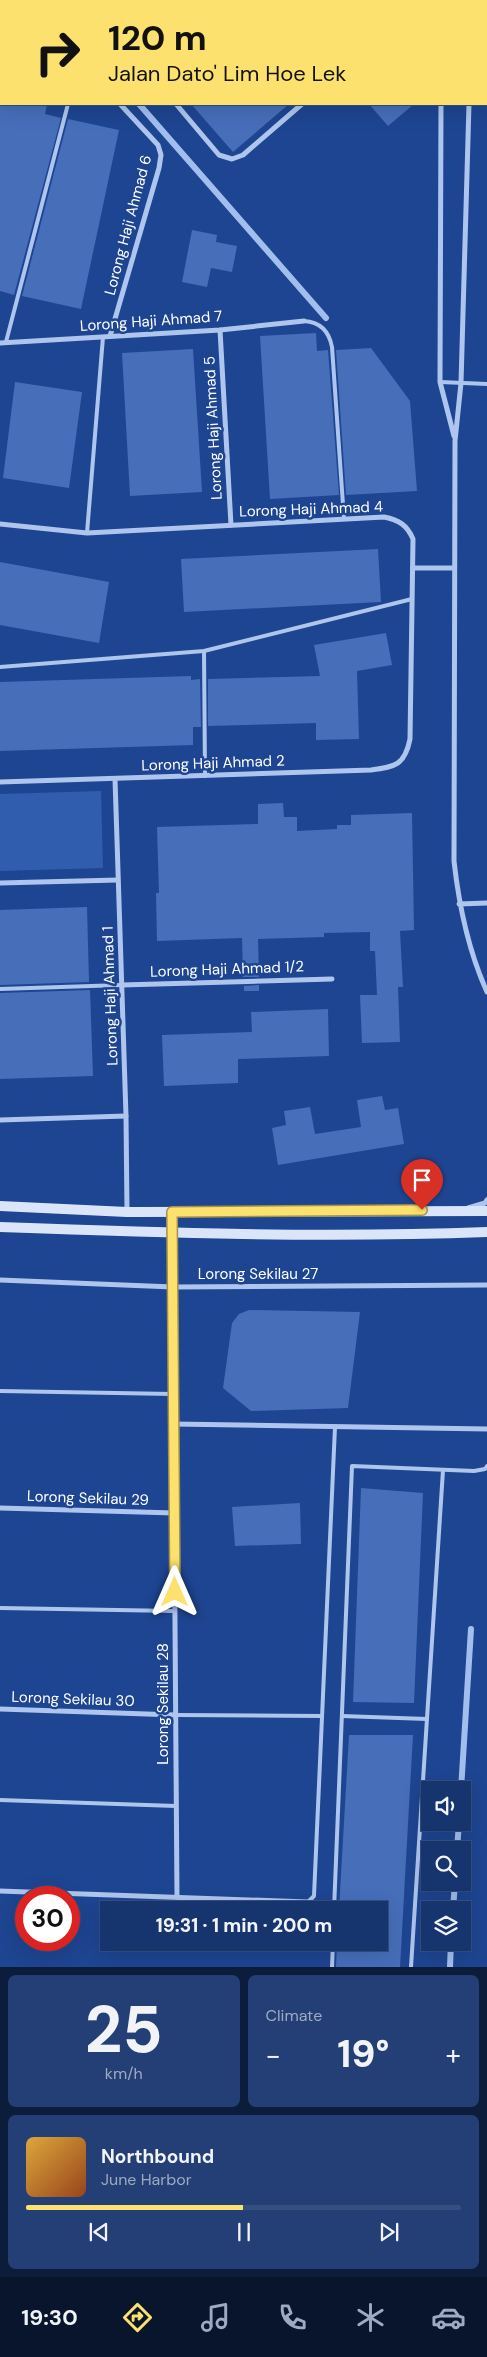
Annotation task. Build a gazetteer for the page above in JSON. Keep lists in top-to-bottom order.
{
  "streets": {
    "street": [
      "Lorong Haji Ahmad 6",
      "Lorong Haji Ahmad 7",
      "Lorong Haji Ahmad 5",
      "Lorong Haji Ahmad 4",
      "Lorong Haji Ahmad 2",
      "Lorong Haji Ahmad 1/2",
      "Lorong Haji Ahmad 1",
      "Lorong Sekilau 27",
      "Lorong Sekilau 29",
      "Lorong Sekilau 30",
      "Lorong Sekilau 28"
    ]
  },
  "crossings": [
    ["Lorong Haji Ahmad 6", "Lorong Haji Ahmad 7"],
    ["Lorong Haji Ahmad 7", "Lorong Haji Ahmad 5"],
    ["Lorong Haji Ahmad 5", "Lorong Haji Ahmad 4"],
    ["Lorong Haji Ahmad 4", "Lorong Haji Ahmad 2"],
    ["Lorong Haji Ahmad 2", "Lorong Haji Ahmad 1"],
    ["Lorong Haji Ahmad 1/2", "Lorong Haji Ahmad 1"],
    ["Lorong Sekilau 27", "Lorong Sekilau 28"],
    ["Lorong Sekilau 29", "Lorong Sekilau 28"],
    ["Lorong Sekilau 30", "Lorong Sekilau 28"]
  ],
  "page": {
    "turn": ["120 m", "Jalan Dato' Lim Hoe Lek"],
    "limit": "30",
    "trip": "19:31 · 1 min · 200 m",
    "tile": [
      ["25", "km/h"],
      "Climate"
    ],
    "heat": ["−", "19°", "+"],
    "song": ["Northbound", "June Harbor"],
    "tabs": "19:30"
  }
}
